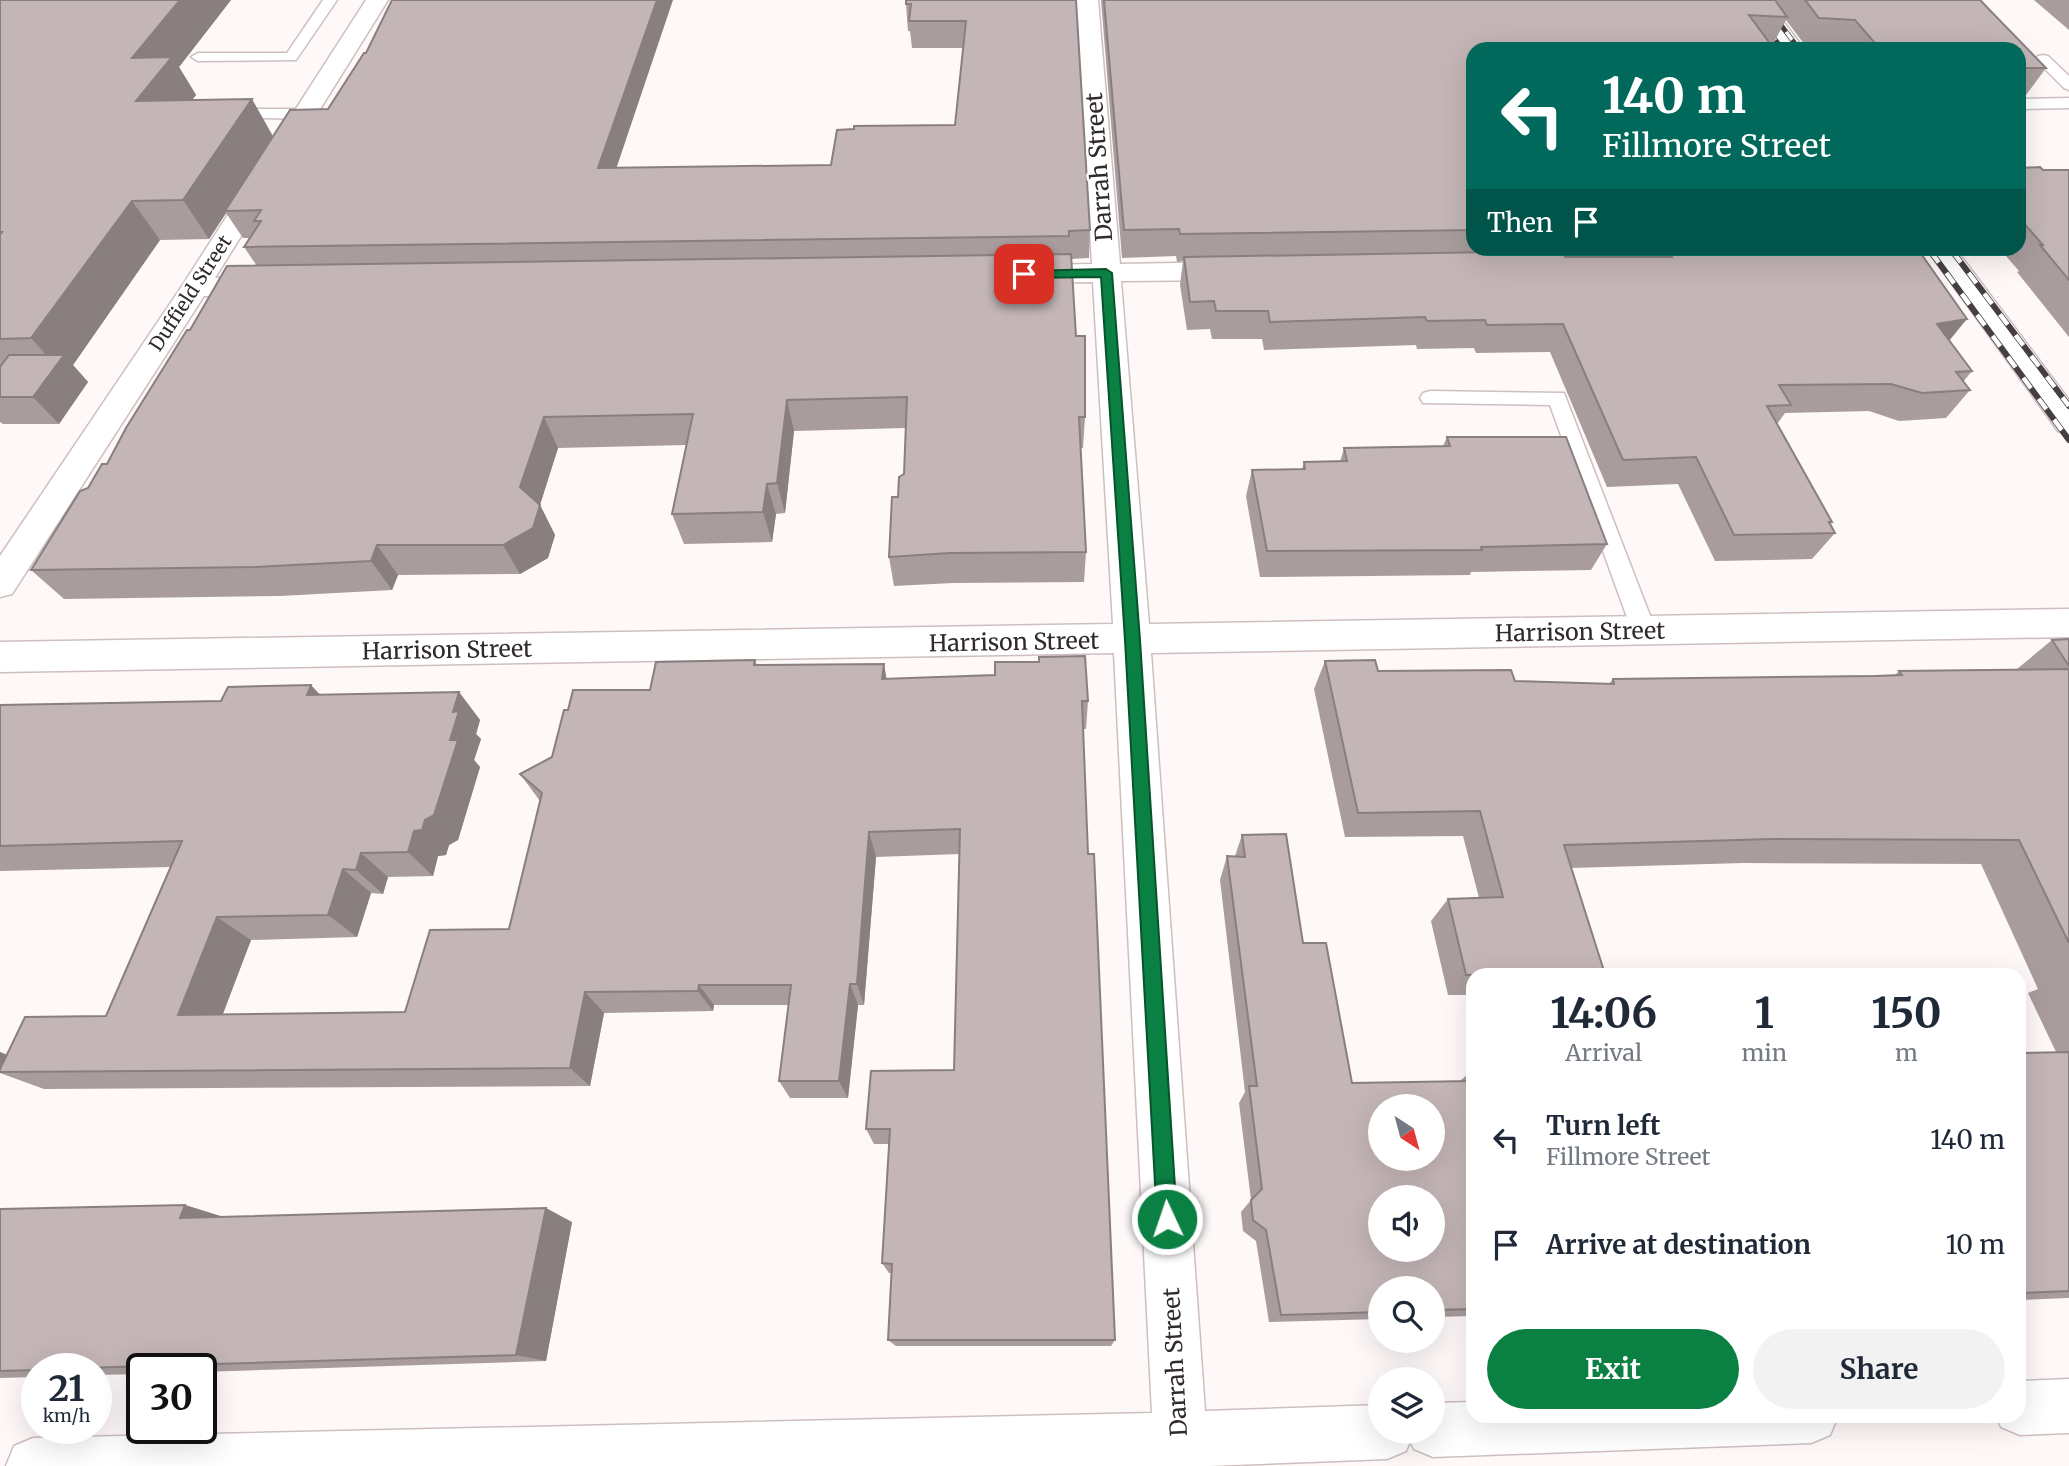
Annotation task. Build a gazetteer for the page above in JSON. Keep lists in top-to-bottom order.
{
  "streets": {
    "street": ["Darrah Street", "Duffield Street", "Harrison Street"]
  },
  "crossings": [
    ["Darrah Street", "Harrison Street"]
  ],
  "north": "bottom right",
  "page": {
    "turn": ["140 m", "Fillmore Street"],
    "then": "Then",
    "eta": [
      "14:06",
      "Arrival",
      "1",
      "min",
      "150",
      "m"
    ],
    "list": [
      {
        "name": "Turn left",
        "note": "Fillmore Street",
        "value": "140 m"
      },
      {
        "name": "Arrive at destination",
        "value": "10 m"
      }
    ],
    "buttons": ["Exit", "Share"],
    "speed": "21 km/h",
    "limit": "30"
  }
}
